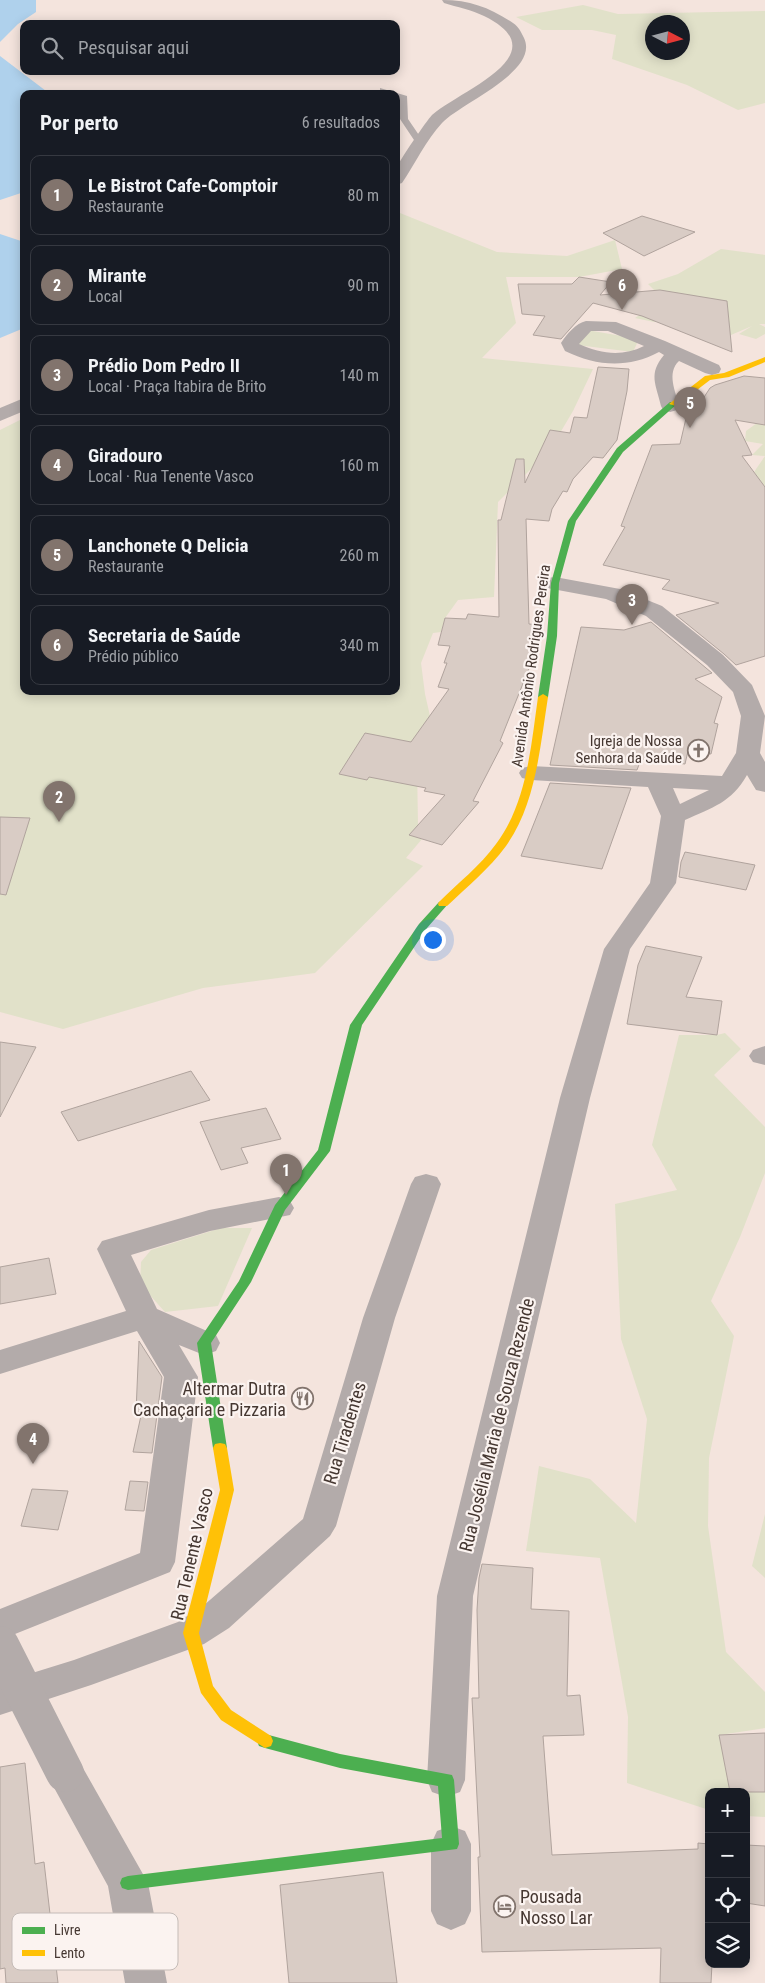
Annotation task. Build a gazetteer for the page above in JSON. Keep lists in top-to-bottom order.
{
  "streets": {
    "street": [
      "Avenida Antônio Rodrigues Pereira",
      "Rua Josélia Maria de Souza Rezende",
      "Rua Tiradentes",
      "Rua Tenente Vasco"
    ]
  },
  "crossings": [
    ["Rua Josélia Maria de Souza Rezende", "Rua Tenente Vasco"],
    ["Rua Tiradentes", "Rua Tenente Vasco"]
  ],
  "places": {
    "church": ["Igreja de Nossa Senhora da Saúde"],
    "restaurant": ["Altermar Dutra Cachaçaria e Pizzaria"],
    "hotel": ["Pousada Nosso Lar"]
  },
  "legend": ["Livre", "Lento"],
  "north": "right",
  "page": {
    "search": "Pesquisar aqui",
    "heading": ["Por perto", "6 resultados"],
    "list": [
      {
        "mark": "1",
        "name": "Le Bistrot Cafe-Comptoir",
        "note": "Restaurante",
        "value": "80 m"
      },
      {
        "mark": "2",
        "name": "Mirante",
        "note": "Local",
        "value": "90 m"
      },
      {
        "mark": "3",
        "name": "Prédio Dom Pedro II",
        "note": "Local · Praça Itabira de Brito",
        "value": "140 m"
      },
      {
        "mark": "4",
        "name": "Giradouro",
        "note": "Local · Rua Tenente Vasco",
        "value": "160 m"
      },
      {
        "mark": "5",
        "name": "Lanchonete Q Delicia",
        "note": "Restaurante",
        "value": "260 m"
      },
      {
        "mark": "6",
        "name": "Secretaria de Saúde",
        "note": "Prédio público",
        "value": "340 m"
      }
    ],
    "pins": [
      "6",
      "5",
      "3",
      "2",
      "1",
      "4"
    ],
    "map_buttons": ["+", "−"]
  }
}
